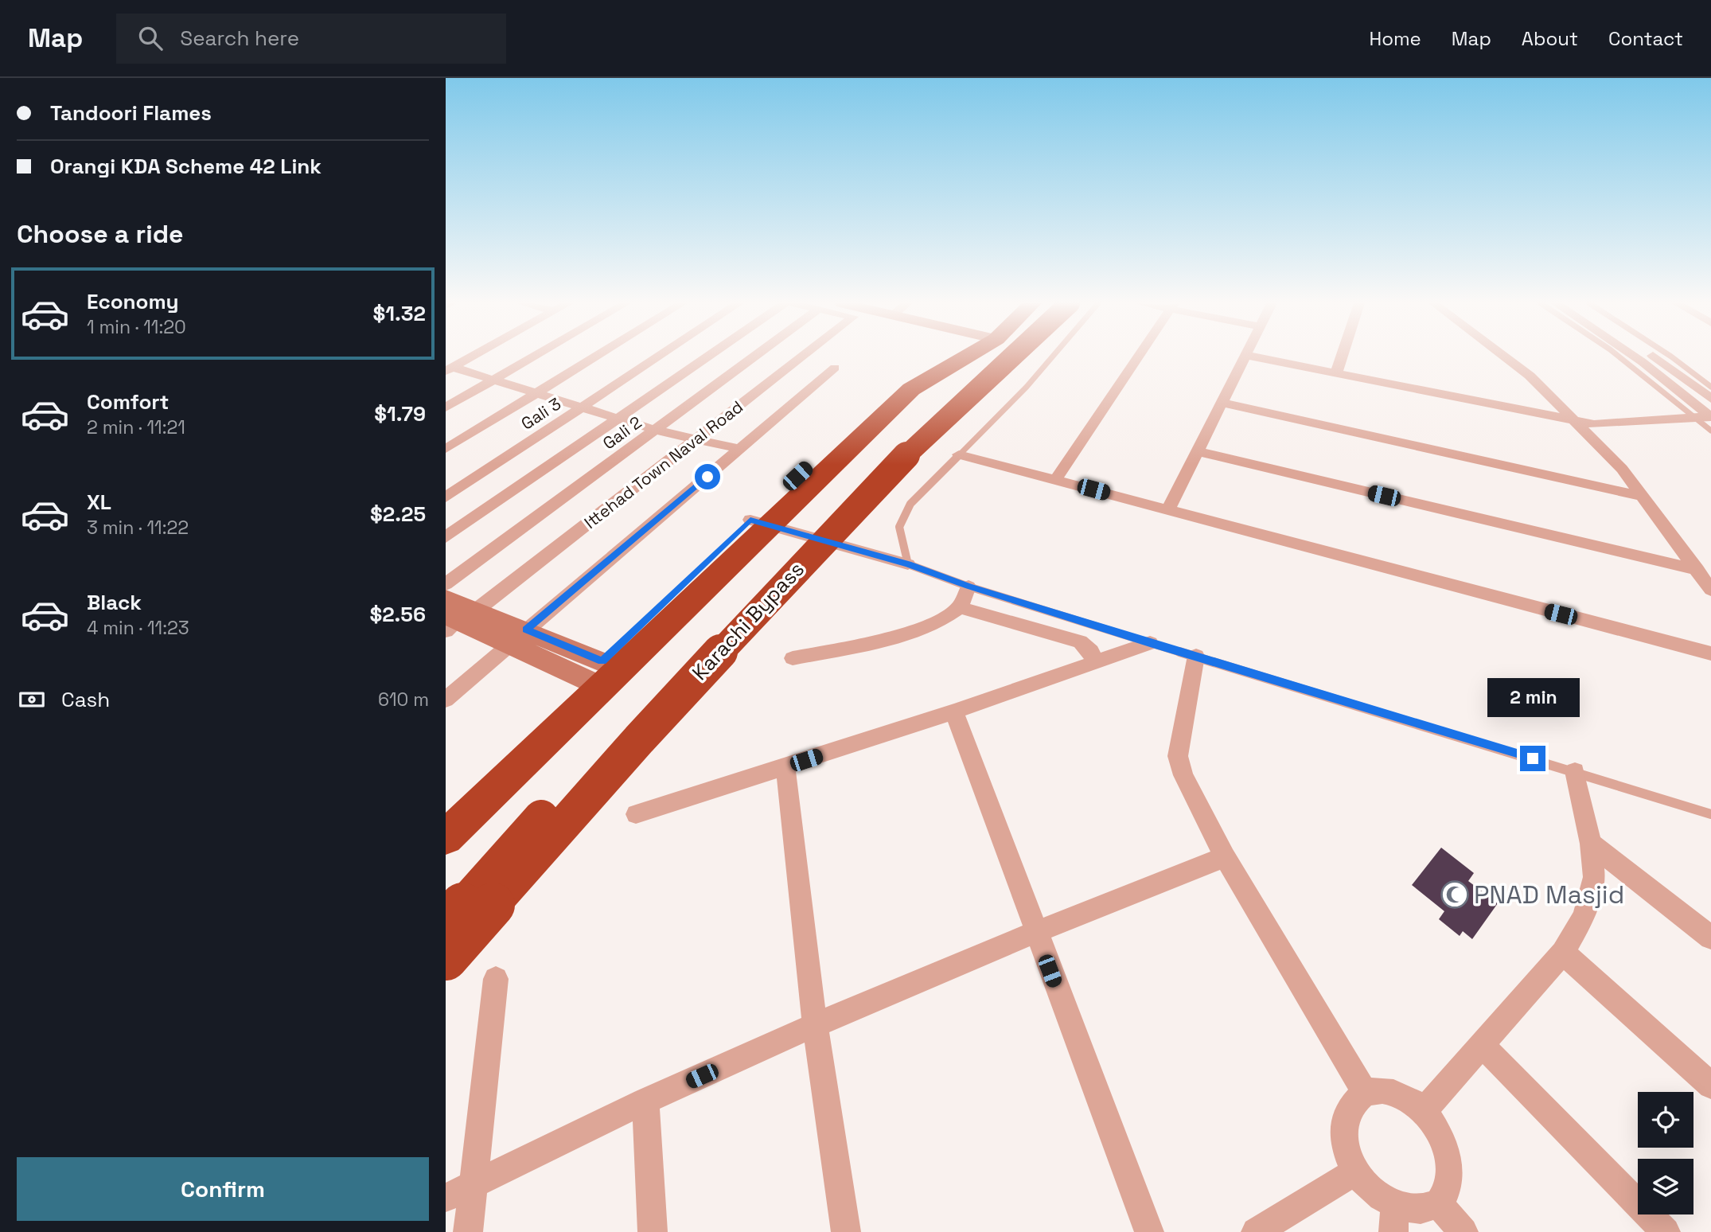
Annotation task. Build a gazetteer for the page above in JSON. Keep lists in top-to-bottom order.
{
  "streets": {
    "highway": ["Karachi Bypass"],
    "street": ["Gali 3", "Gali 2", "Ittehad Town Naval Road"]
  },
  "places": {
    "mosque": ["PNAD Masjid"]
  },
  "page": {
    "header": "Map",
    "search": "Search here",
    "nav": [
      "Home",
      "Map",
      "About",
      "Contact"
    ],
    "banner": ["Tandoori Flames", "Orangi KDA Scheme 42 Link"],
    "heading": "Choose a ride",
    "list": [
      {
        "name": "Economy",
        "note": "1 min · 11:20",
        "value": "$1.32"
      },
      {
        "name": "Comfort",
        "note": "2 min · 11:21",
        "value": "$1.79"
      },
      {
        "name": "XL",
        "note": "3 min · 11:22",
        "value": "$2.25"
      },
      {
        "name": "Black",
        "note": "4 min · 11:23",
        "value": "$2.56"
      }
    ],
    "pay": ["Cash", "610 m"],
    "bubble": "2 min",
    "buttons": "Confirm"
  }
}
